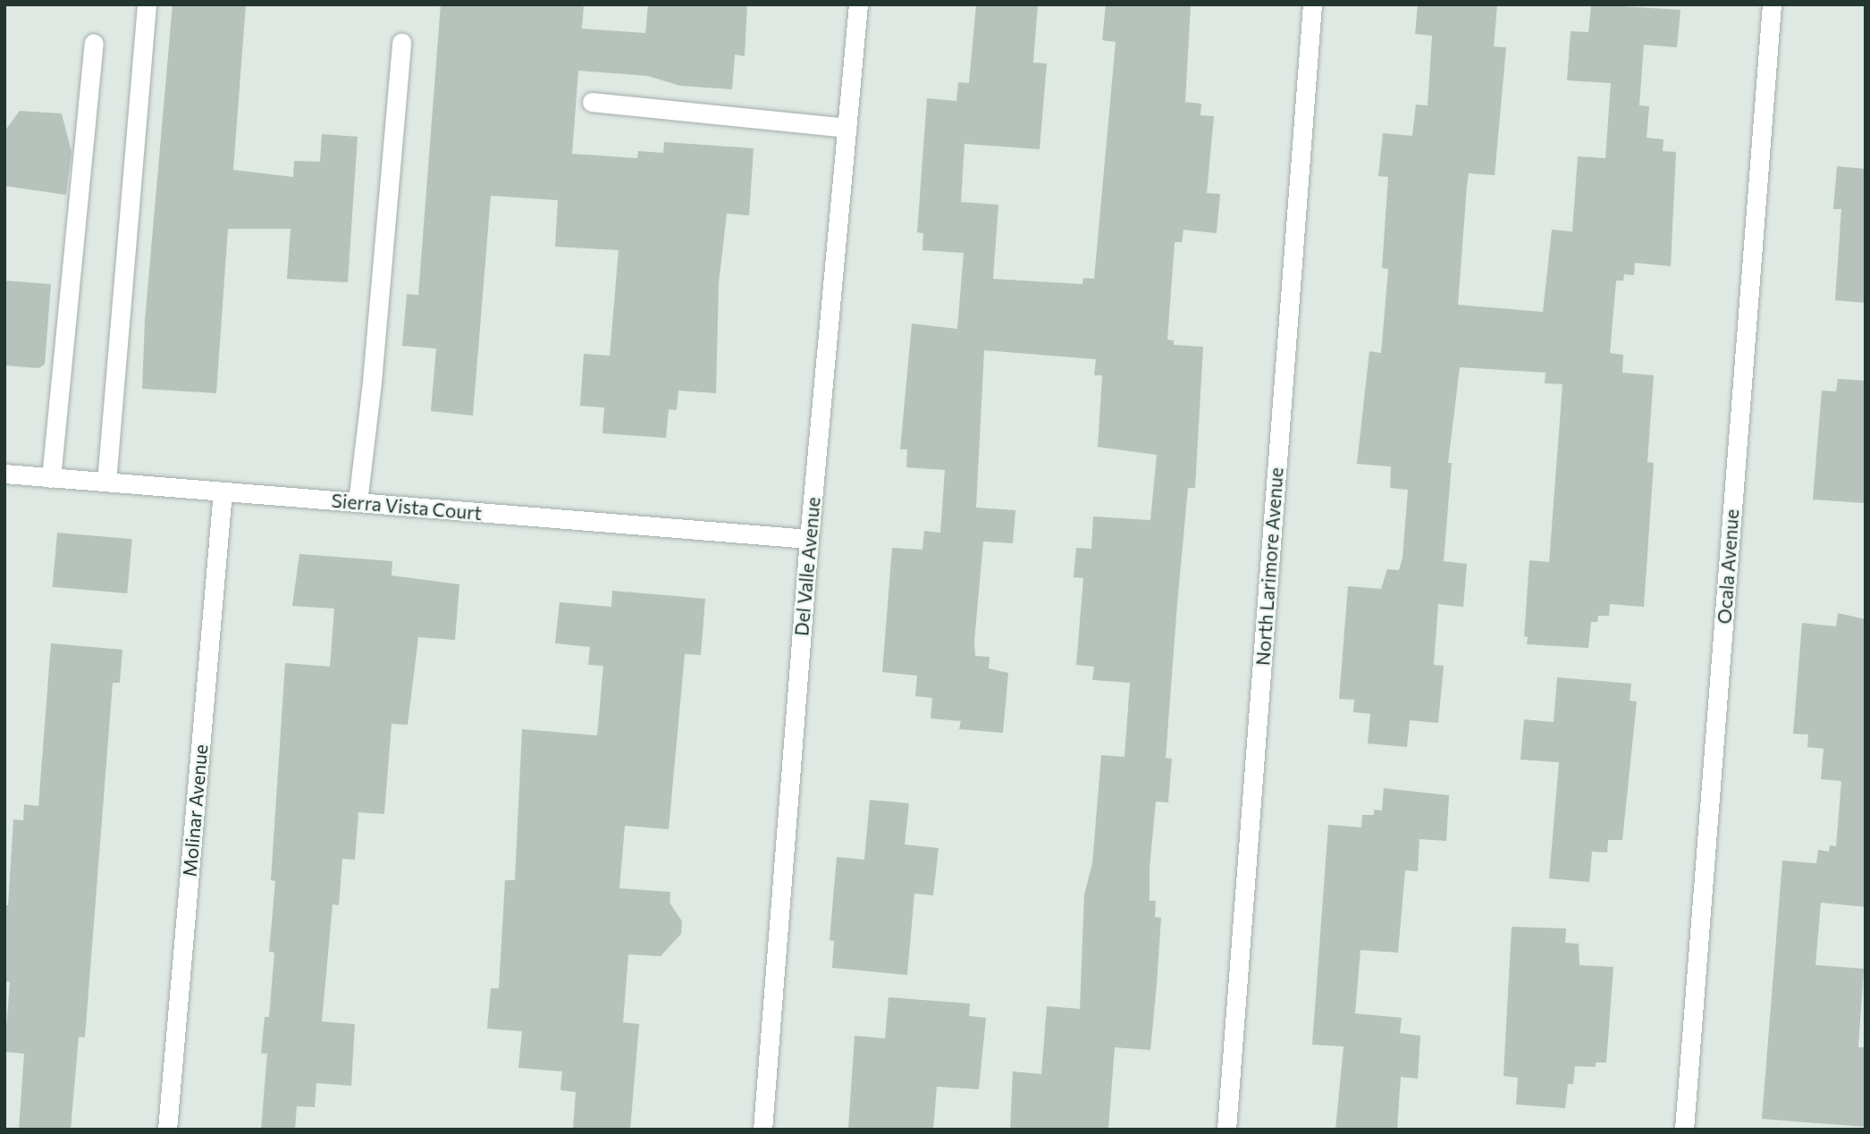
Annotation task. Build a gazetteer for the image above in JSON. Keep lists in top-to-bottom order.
{
  "streets": {
    "street": [
      "Sierra Vista Court",
      "Del Valle Avenue",
      "North Larimore Avenue",
      "Ocala Avenue",
      "Molinar Avenue"
    ]
  },
  "crossings": [
    ["Sierra Vista Court", "Del Valle Avenue"],
    ["Sierra Vista Court", "Molinar Avenue"]
  ]
}
